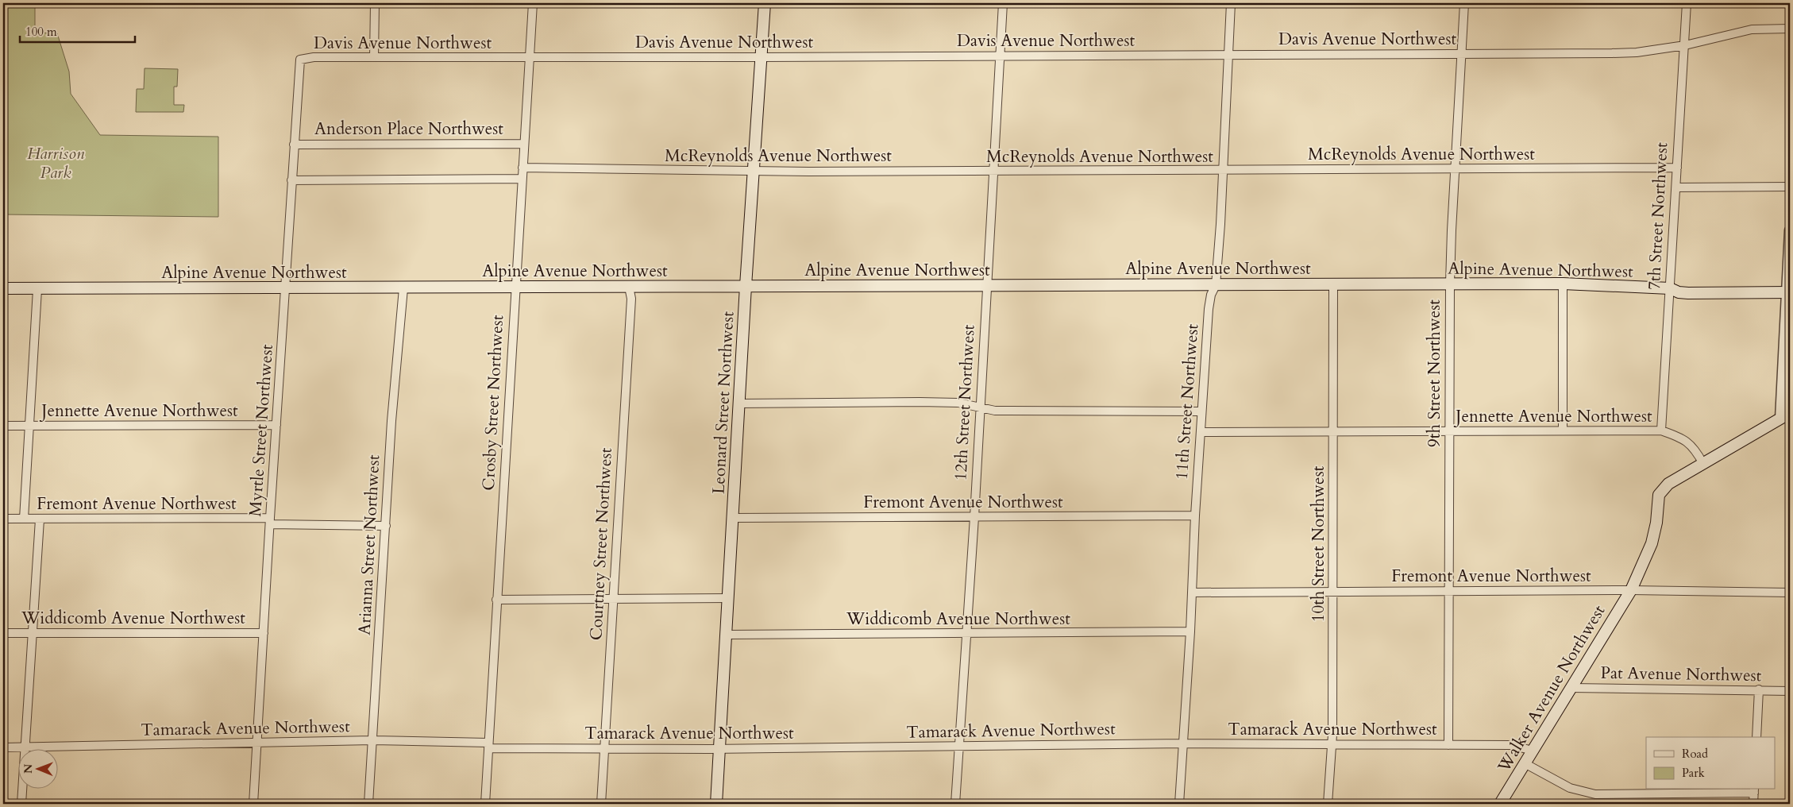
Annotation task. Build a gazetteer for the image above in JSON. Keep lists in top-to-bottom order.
{
  "streets": {
    "main road": ["Alpine Avenue Northwest", "Leonard Street Northwest", "Walker Avenue Northwest"],
    "street": [
      "Davis Avenue Northwest",
      "Anderson Place Northwest",
      "McReynolds Avenue Northwest",
      "7th Street Northwest",
      "9th Street Northwest",
      "11th Street Northwest",
      "Crosby Street Northwest",
      "12th Street Northwest",
      "Jennette Avenue Northwest",
      "Myrtle Street Northwest",
      "Fremont Avenue Northwest",
      "Courtney Street Northwest",
      "10th Street Northwest",
      "Arianna Street Northwest",
      "Widdicomb Avenue Northwest",
      "Pat Avenue Northwest",
      "Tamarack Avenue Northwest"
    ]
  },
  "crossings": [
    ["Davis Avenue Northwest", "7th Street Northwest"],
    ["Davis Avenue Northwest", "9th Street Northwest"],
    ["Davis Avenue Northwest", "11th Street Northwest"],
    ["Davis Avenue Northwest", "Crosby Street Northwest"],
    ["Davis Avenue Northwest", "Leonard Street Northwest"],
    ["Davis Avenue Northwest", "12th Street Northwest"],
    ["Davis Avenue Northwest", "Myrtle Street Northwest"],
    ["Anderson Place Northwest", "Crosby Street Northwest"],
    ["Anderson Place Northwest", "Myrtle Street Northwest"],
    ["McReynolds Avenue Northwest", "7th Street Northwest"],
    ["McReynolds Avenue Northwest", "9th Street Northwest"],
    ["McReynolds Avenue Northwest", "11th Street Northwest"],
    ["McReynolds Avenue Northwest", "Crosby Street Northwest"],
    ["McReynolds Avenue Northwest", "Leonard Street Northwest"],
    ["McReynolds Avenue Northwest", "12th Street Northwest"],
    ["7th Street Northwest", "Alpine Avenue Northwest"],
    ["7th Street Northwest", "Jennette Avenue Northwest"],
    ["Alpine Avenue Northwest", "9th Street Northwest"],
    ["Alpine Avenue Northwest", "11th Street Northwest"],
    ["Alpine Avenue Northwest", "Crosby Street Northwest"],
    ["Alpine Avenue Northwest", "Leonard Street Northwest"],
    ["Alpine Avenue Northwest", "12th Street Northwest"],
    ["Alpine Avenue Northwest", "Myrtle Street Northwest"],
    ["Alpine Avenue Northwest", "Courtney Street Northwest"],
    ["Alpine Avenue Northwest", "10th Street Northwest"],
    ["Alpine Avenue Northwest", "Arianna Street Northwest"],
    ["9th Street Northwest", "Jennette Avenue Northwest"],
    ["9th Street Northwest", "Fremont Avenue Northwest"],
    ["9th Street Northwest", "Tamarack Avenue Northwest"],
    ["11th Street Northwest", "Jennette Avenue Northwest"],
    ["11th Street Northwest", "Fremont Avenue Northwest"],
    ["11th Street Northwest", "Widdicomb Avenue Northwest"],
    ["11th Street Northwest", "Tamarack Avenue Northwest"],
    ["Crosby Street Northwest", "Tamarack Avenue Northwest"],
    ["Leonard Street Northwest", "Fremont Avenue Northwest"],
    ["Leonard Street Northwest", "Widdicomb Avenue Northwest"],
    ["Leonard Street Northwest", "Tamarack Avenue Northwest"],
    ["12th Street Northwest", "Fremont Avenue Northwest"],
    ["12th Street Northwest", "Widdicomb Avenue Northwest"],
    ["12th Street Northwest", "Tamarack Avenue Northwest"],
    ["Jennette Avenue Northwest", "Myrtle Street Northwest"],
    ["Jennette Avenue Northwest", "10th Street Northwest"],
    ["Myrtle Street Northwest", "Fremont Avenue Northwest"],
    ["Myrtle Street Northwest", "Widdicomb Avenue Northwest"],
    ["Myrtle Street Northwest", "Tamarack Avenue Northwest"],
    ["Fremont Avenue Northwest", "10th Street Northwest"],
    ["Fremont Avenue Northwest", "Arianna Street Northwest"],
    ["Fremont Avenue Northwest", "Walker Avenue Northwest"],
    ["Courtney Street Northwest", "Tamarack Avenue Northwest"],
    ["10th Street Northwest", "Tamarack Avenue Northwest"],
    ["Arianna Street Northwest", "Tamarack Avenue Northwest"],
    ["Pat Avenue Northwest", "Walker Avenue Northwest"],
    ["Walker Avenue Northwest", "Tamarack Avenue Northwest"]
  ],
  "parks": ["Harrison Park"],
  "legend": ["Road", "Park"],
  "scale_bar": "100 m",
  "north": "left"
}
